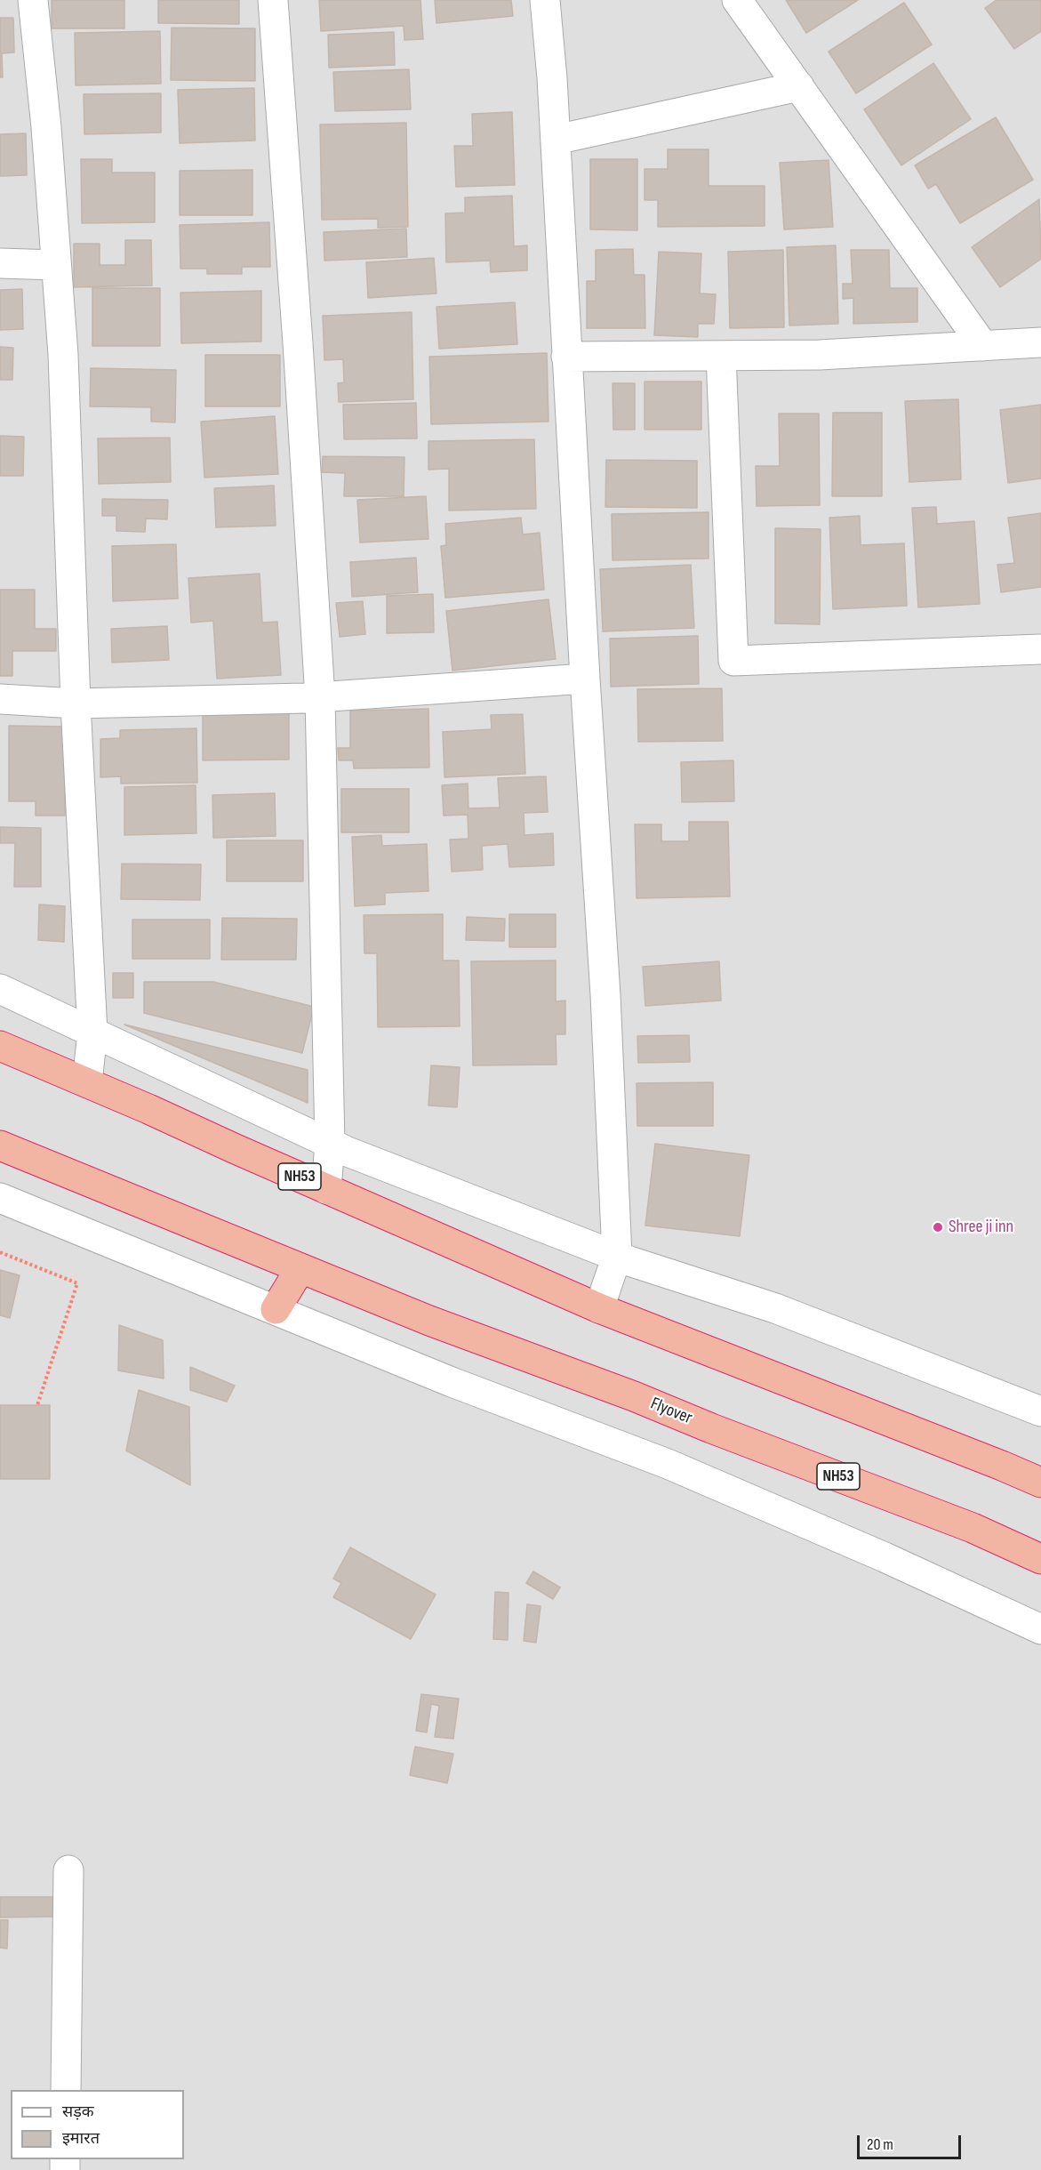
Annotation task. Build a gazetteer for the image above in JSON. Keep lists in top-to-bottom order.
{
  "streets": {
    "highway": ["NH53", "Flyover"]
  },
  "crossings": [
    ["NH53", "Flyover"]
  ],
  "places": ["Shree ji inn"],
  "legend": ["सड़क", "इमारत"],
  "scale_bar": "20 m"
}
